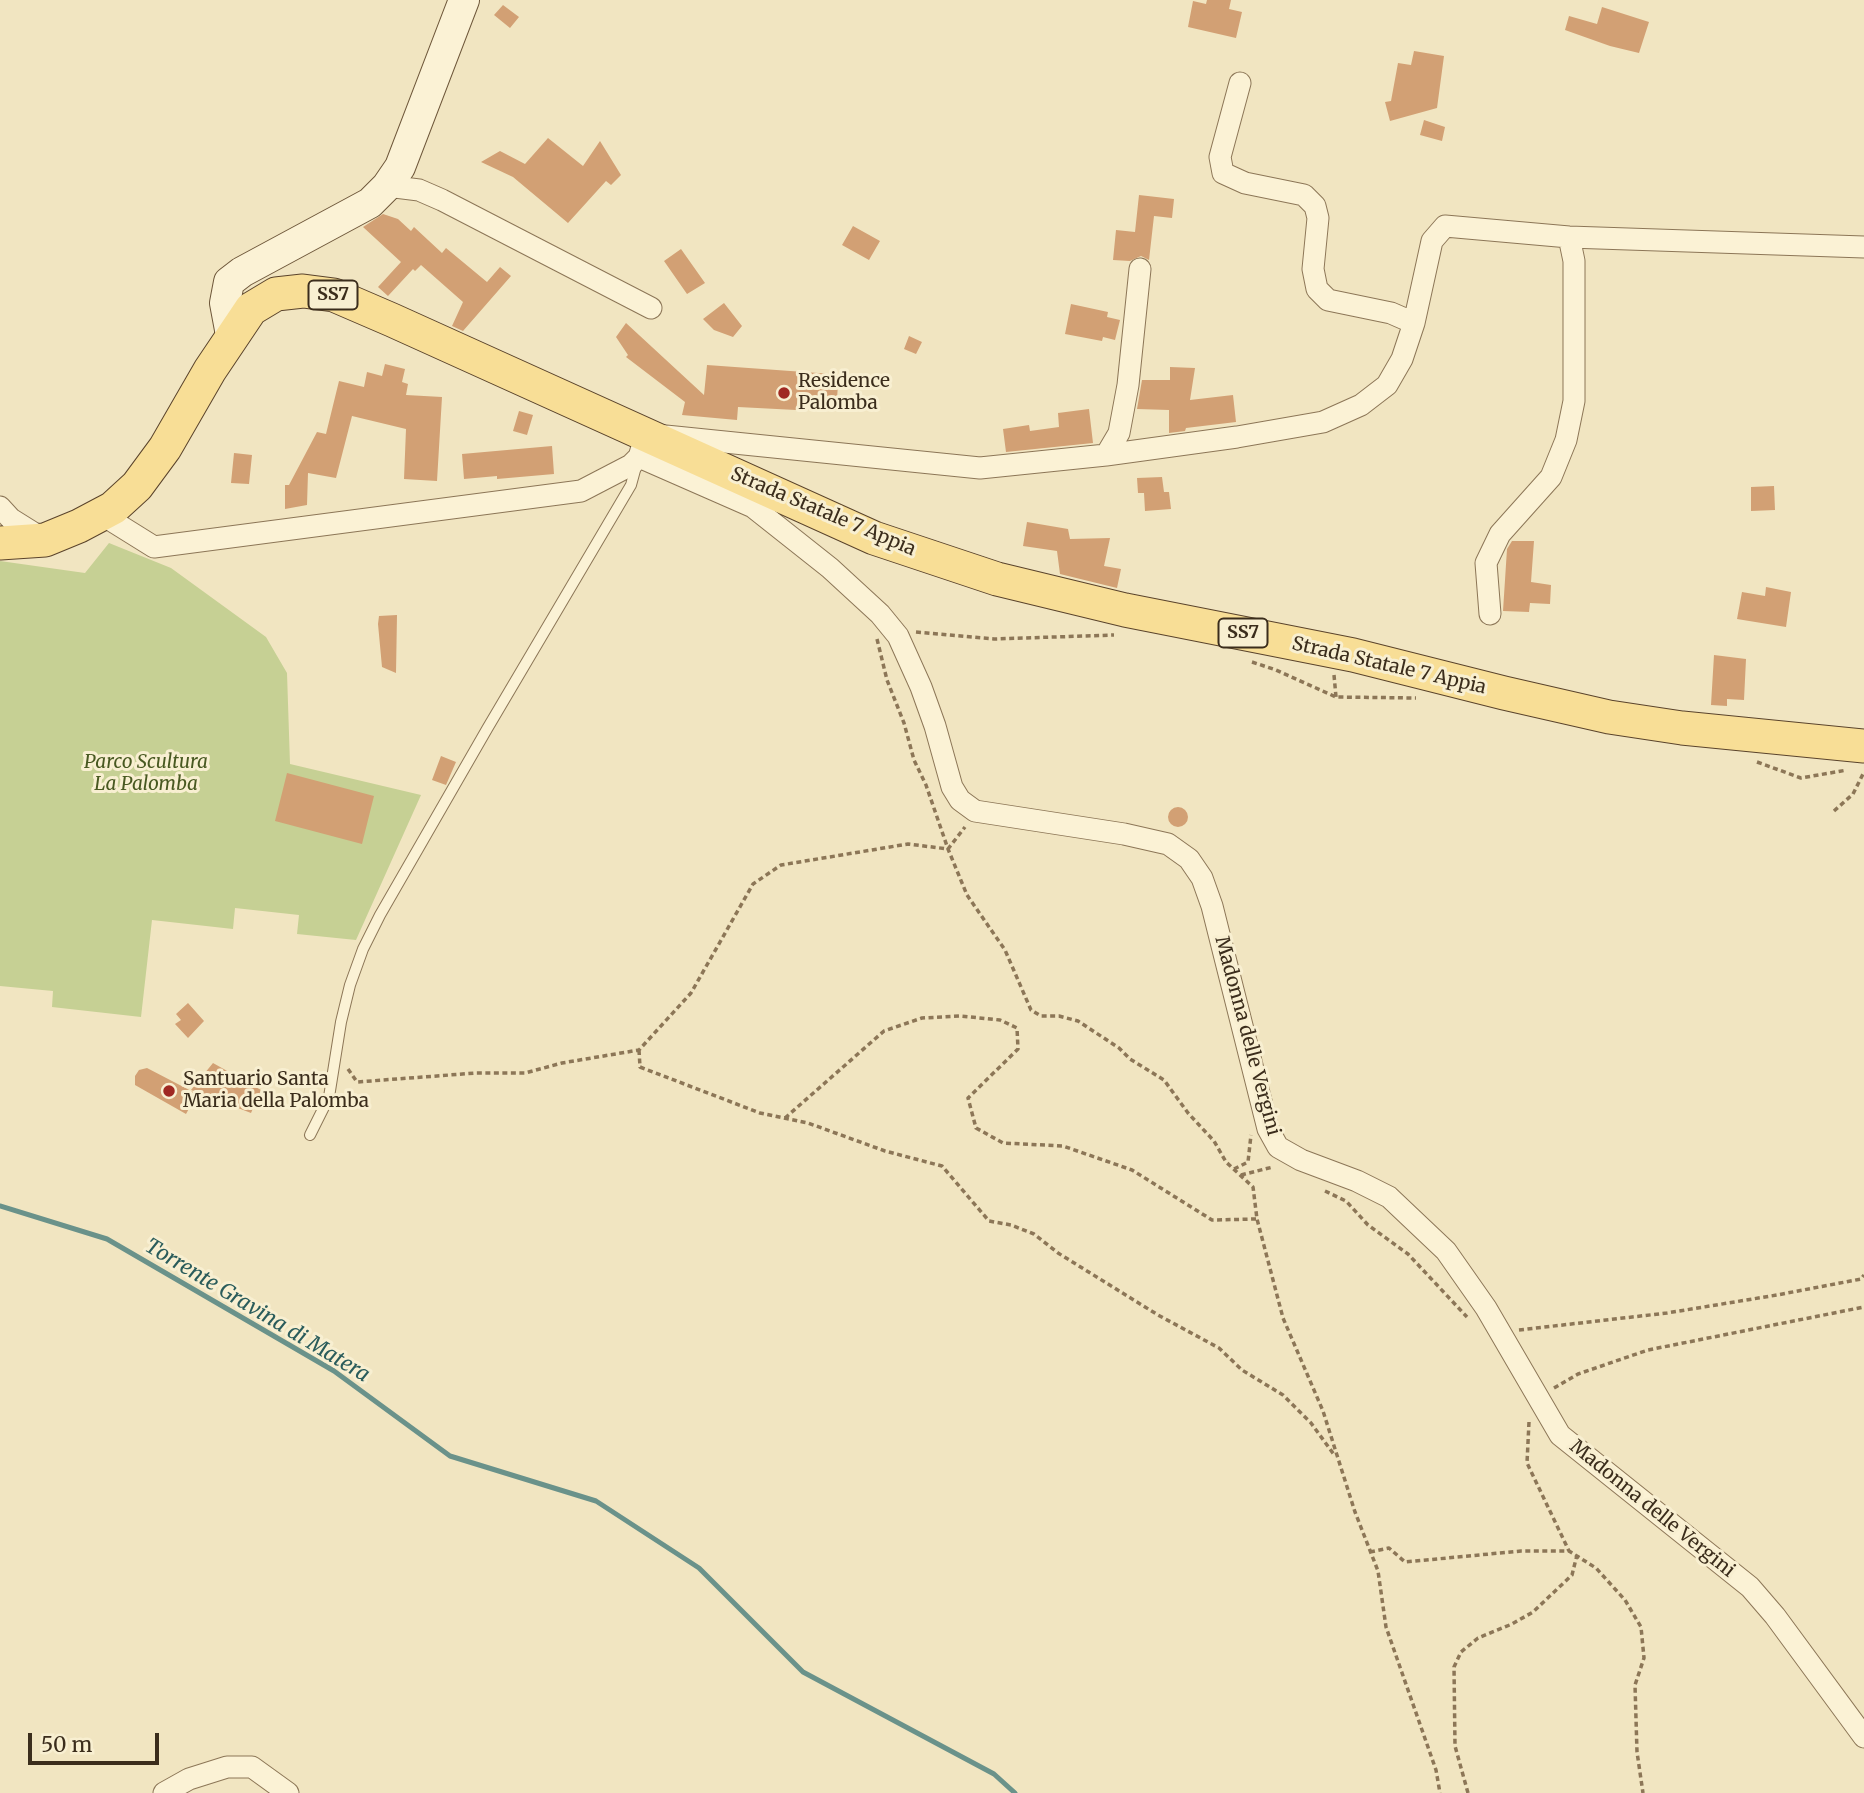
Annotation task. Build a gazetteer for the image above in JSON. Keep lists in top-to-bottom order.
{
  "streets": {
    "main road": ["SS7", "Strada Statale 7 Appia"],
    "street": ["Madonna delle Vergini"]
  },
  "water": ["Torrente Gravina di Matera"],
  "parks": ["Parco Scultura La Palomba"],
  "places": ["Residence Palomba", "Santuario Santa Maria della Palomba"],
  "scale_bar": "50 m"
}
